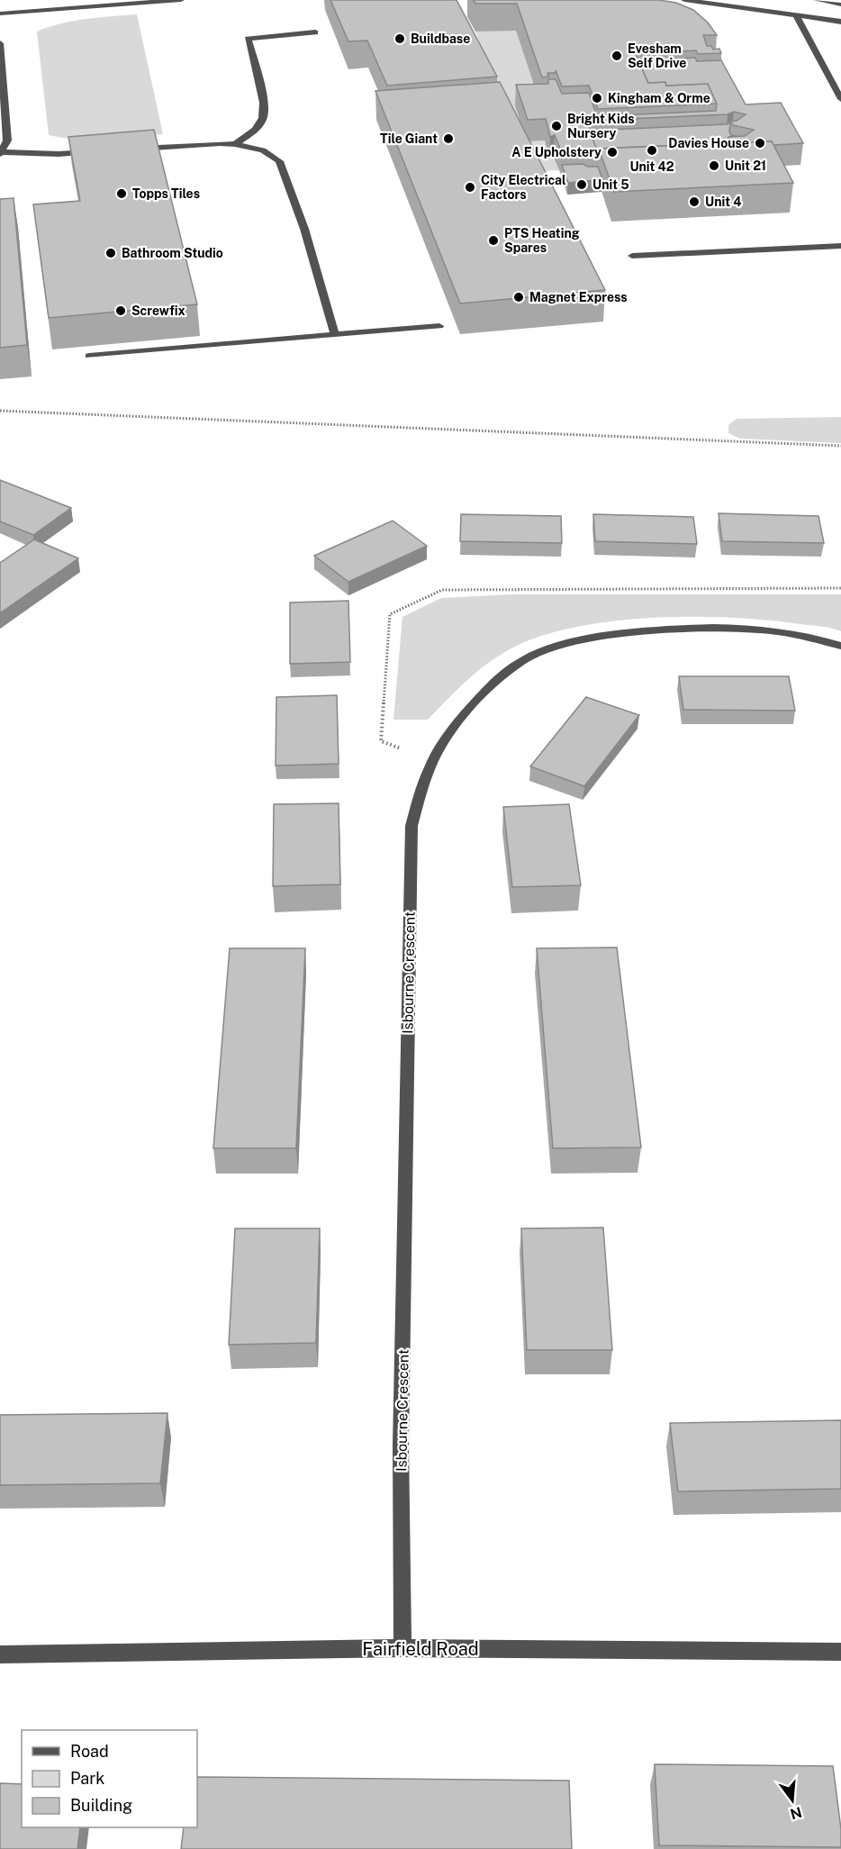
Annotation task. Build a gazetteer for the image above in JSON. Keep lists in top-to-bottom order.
{
  "streets": {
    "street": ["Isbourne Crescent", "Fairfield Road"]
  },
  "crossings": [
    ["Isbourne Crescent", "Fairfield Road"]
  ],
  "places": [
    "Buildbase",
    "Evesham Self Drive",
    "Kingham & Orme",
    "Bright Kids Nursery",
    "Tile Giant",
    "Davies House",
    "Unit 42",
    "A E Upholstery",
    "Unit 21",
    "Unit 5",
    "City Electrical Factors",
    "Topps Tiles",
    "Unit 4",
    "PTS Heating Spares",
    "Bathroom Studio",
    "Magnet Express",
    "Screwfix"
  ],
  "legend": ["Road", "Park", "Building"],
  "north": "bottom"
}
